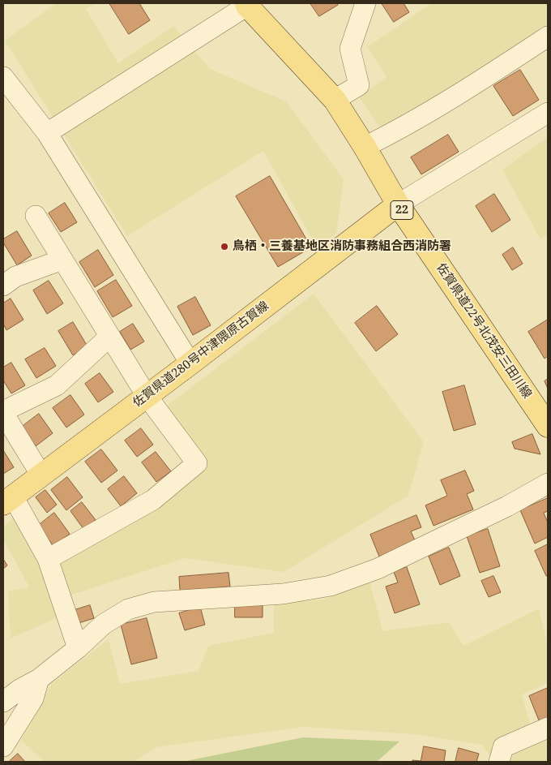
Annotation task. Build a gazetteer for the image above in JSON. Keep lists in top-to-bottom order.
{
  "streets": {
    "main road": ["22", "佐賀県道22号北茂安三田川線", "佐賀県道280号中津隈原古賀線"]
  },
  "crossings": [
    ["佐賀県道22号北茂安三田川線", "佐賀県道280号中津隈原古賀線"]
  ],
  "places": ["鳥栖・三養基地区消防事務組合西消防署"]
}
